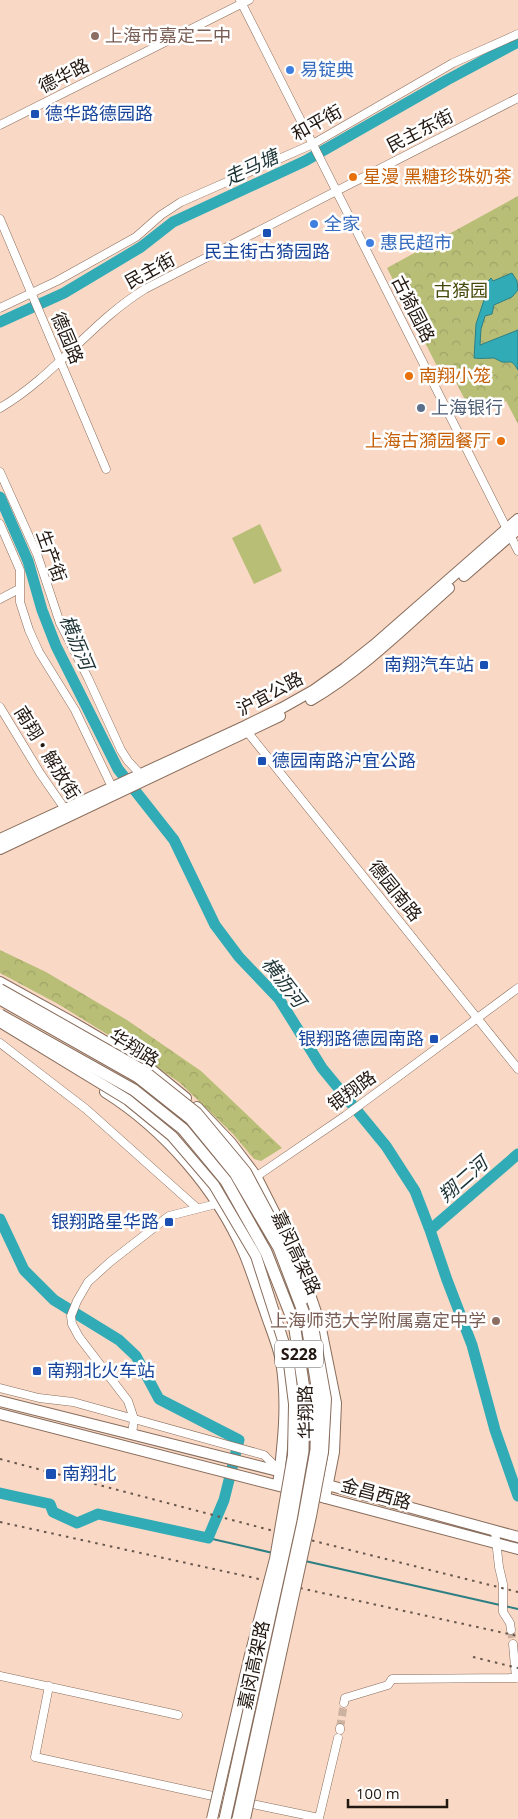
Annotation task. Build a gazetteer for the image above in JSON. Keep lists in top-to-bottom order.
{
  "streets": {
    "highway": ["嘉闵高架路", "S228"],
    "main road": ["沪宜公路", "华翔路", "金昌西路"],
    "street": [
      "德华路",
      "和平街",
      "民主东街",
      "民主街",
      "古猗园路",
      "德园路",
      "生产街",
      "南翔 • 解放街",
      "德园南路",
      "银翔路"
    ]
  },
  "crossings": [
    ["德华路", "古猗园路"],
    ["和平街", "古猗园路"],
    ["和平街", "德园路"],
    ["民主东街", "民主街"],
    ["民主东街", "古猗园路"],
    ["民主街", "古猗园路"],
    ["民主街", "德园路"],
    ["古猗园路", "沪宜公路"],
    ["生产街", "沪宜公路"],
    ["沪宜公路", "南翔 • 解放街"],
    ["沪宜公路", "德园南路"],
    ["德园南路", "银翔路"]
  ],
  "water": ["走马塘", "横沥河", "翔二河"],
  "parks": ["古猗园"],
  "places": {
    "other": [
      "上海市嘉定二中",
      "易锭典",
      "星漫 黑糖珍珠奶茶",
      "全家",
      "惠民超市",
      "南翔小笼",
      "上海银行",
      "上海古漪园餐厅",
      "上海师范大学附属嘉定中学"
    ],
    "transit": [
      "德华路德园路",
      "民主街古猗园路",
      "南翔汽车站",
      "德园南路沪宜公路",
      "银翔路德园南路",
      "银翔路星华路",
      "南翔北火车站",
      "南翔北"
    ]
  },
  "scale_bar": "100 m"
}
